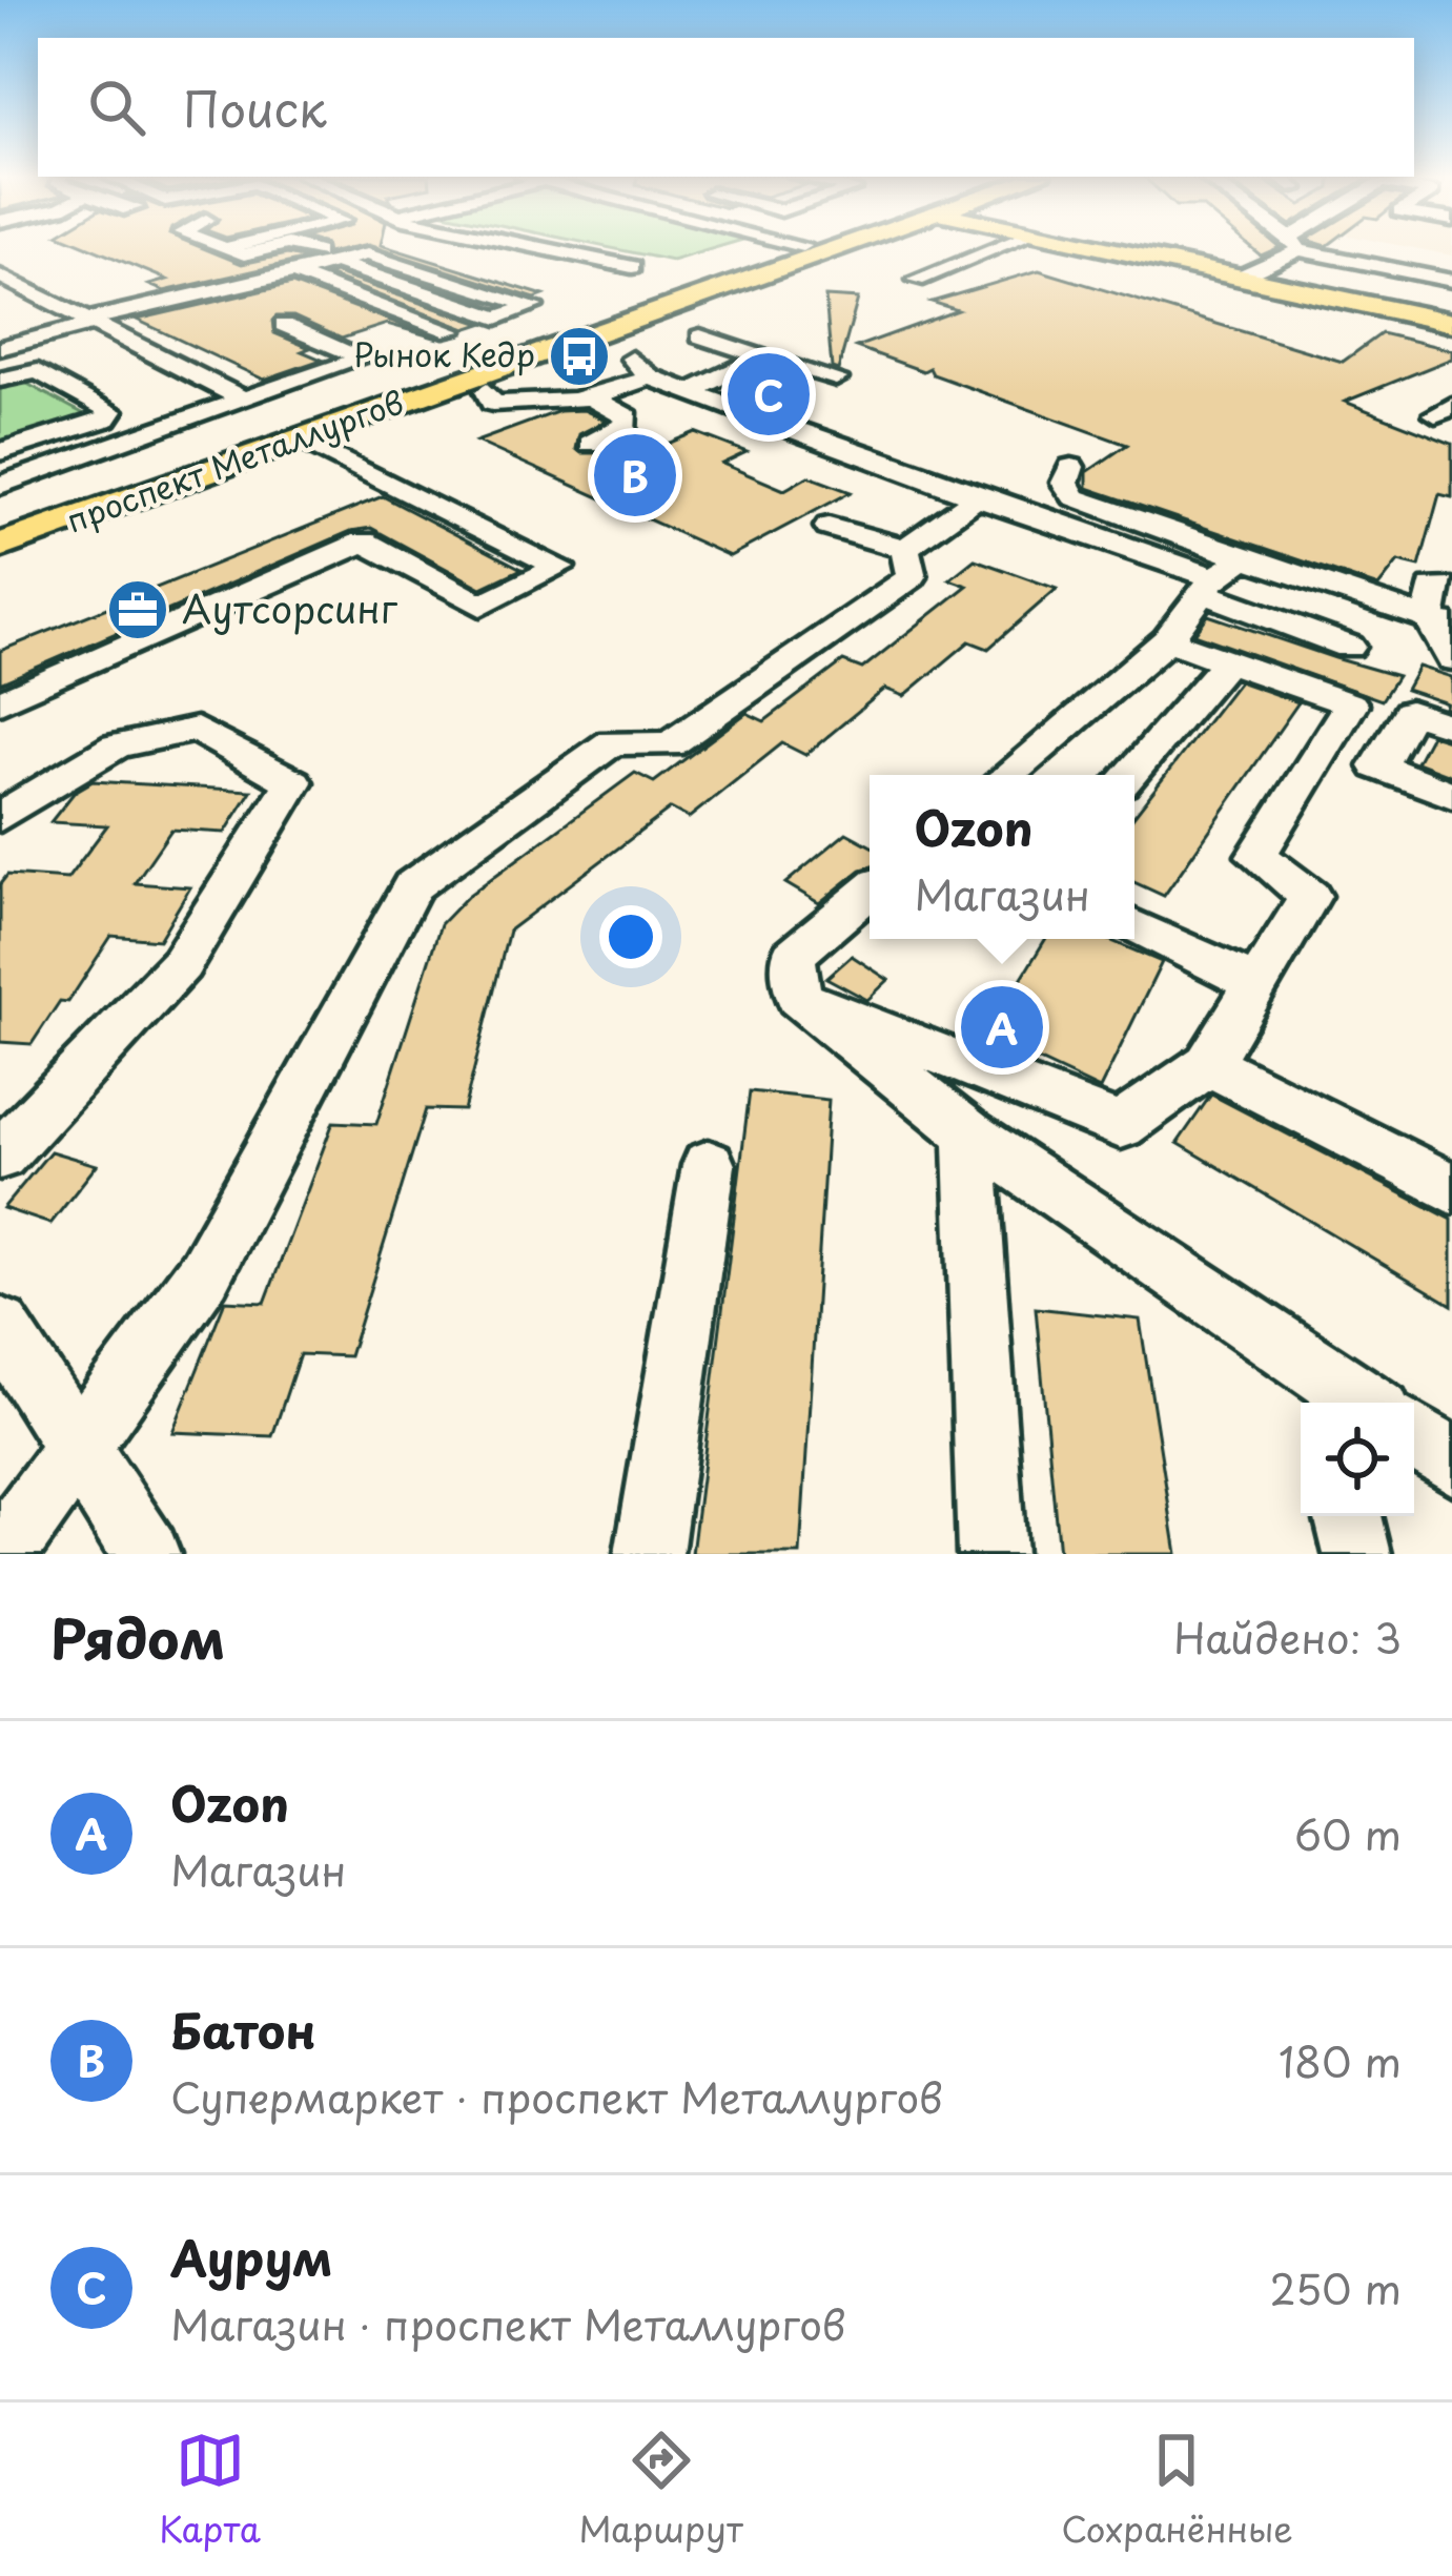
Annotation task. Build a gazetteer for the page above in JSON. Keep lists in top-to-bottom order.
{
  "streets": {
    "main road": ["проспект Металлургов"]
  },
  "places": {
    "bus stop": ["Рынок Кедр"],
    "office": ["Аутсорсинг"]
  },
  "page": {
    "search": "Поиск",
    "pins": ["C", "B", "A"],
    "popup": ["Ozon", "Магазин"],
    "heading": ["Рядом", "Найдено: 3"],
    "list": [
      {
        "mark": "A",
        "name": "Ozon",
        "note": "Магазин",
        "value": "60 m"
      },
      {
        "mark": "B",
        "name": "Батон",
        "note": "Супермаркет · проспект Металлургов",
        "value": "180 m"
      },
      {
        "mark": "C",
        "name": "Аурум",
        "note": "Магазин · проспект Металлургов",
        "value": "250 m"
      }
    ],
    "nav": ["Карта", "Маршрут", "Сохранённые"]
  }
}
